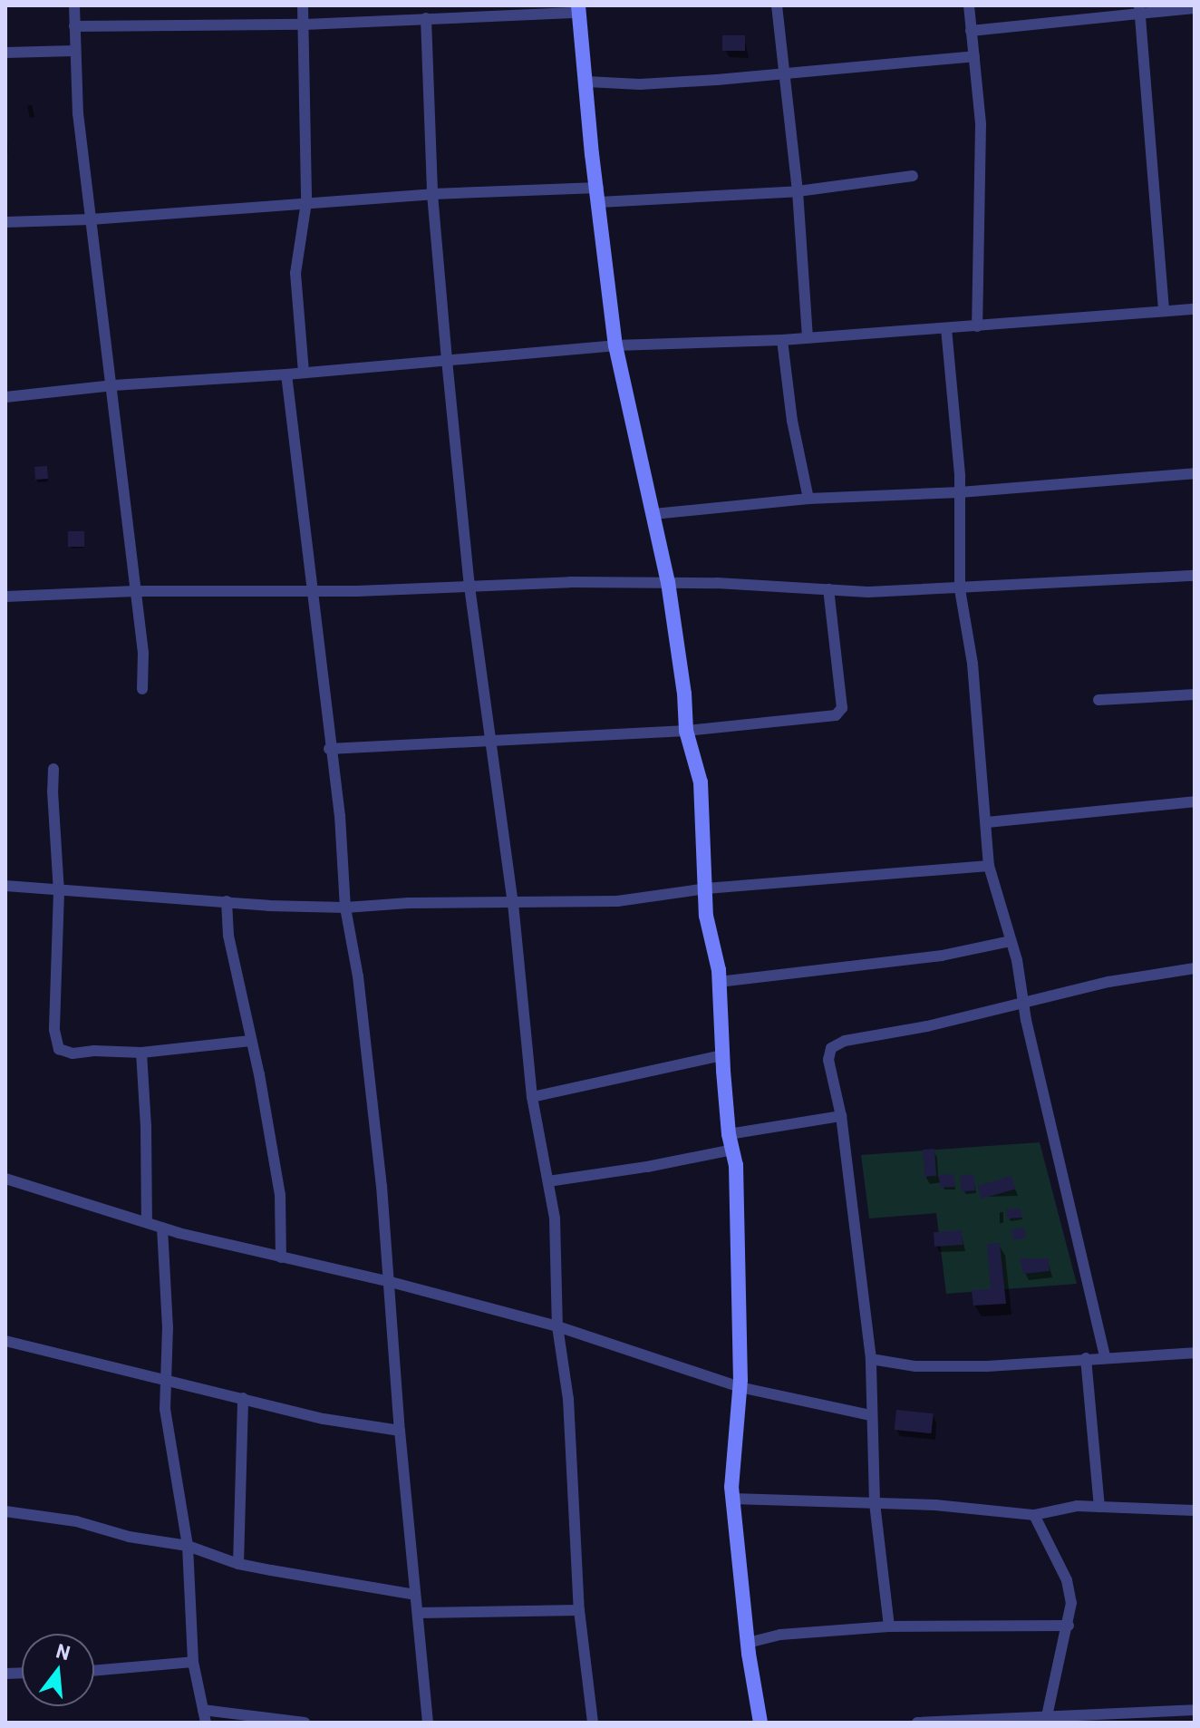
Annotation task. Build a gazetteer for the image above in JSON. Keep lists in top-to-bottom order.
{
  "north": "top"
}
